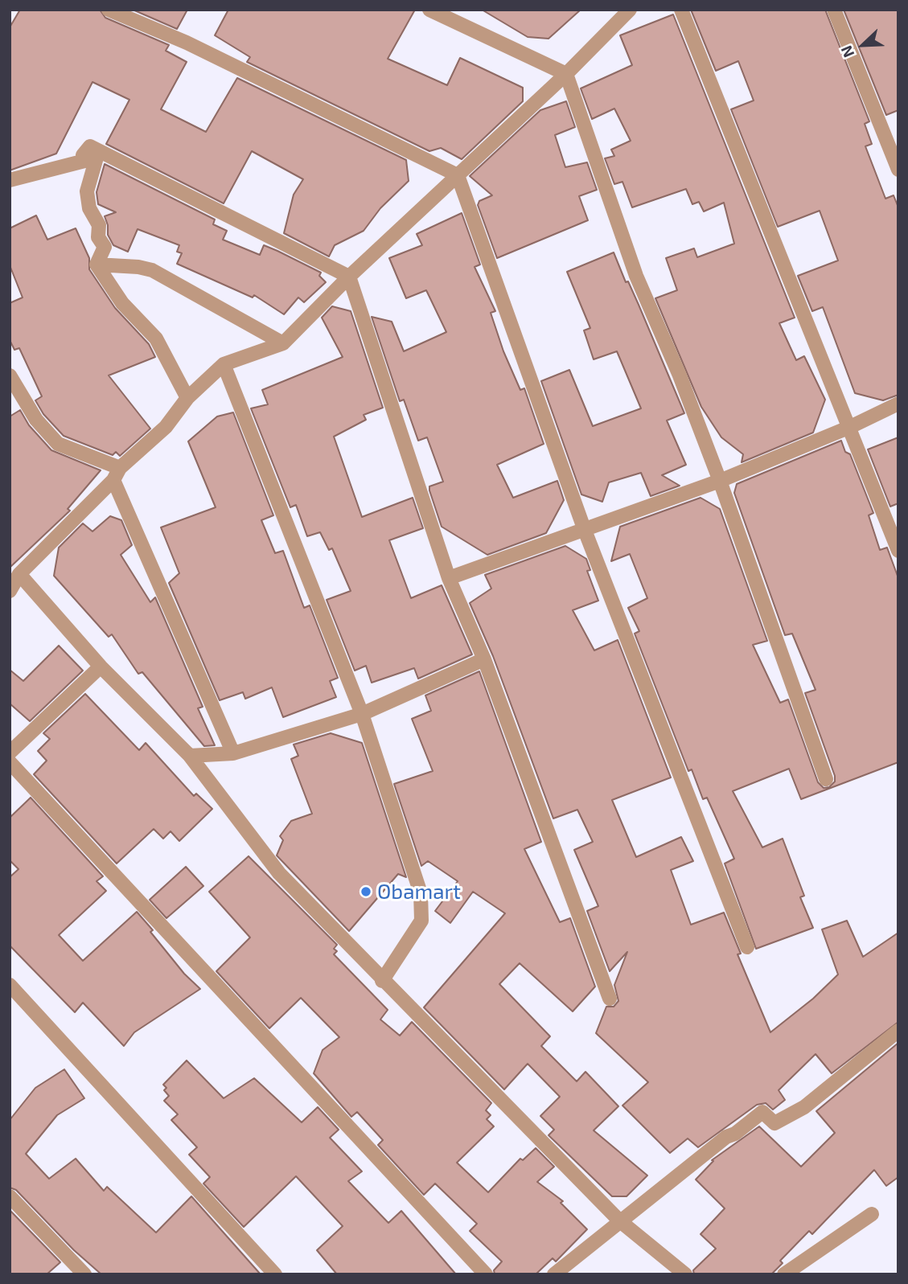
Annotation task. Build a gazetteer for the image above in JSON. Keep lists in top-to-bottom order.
{
  "places": ["Obamart"],
  "north": "bottom left"
}
